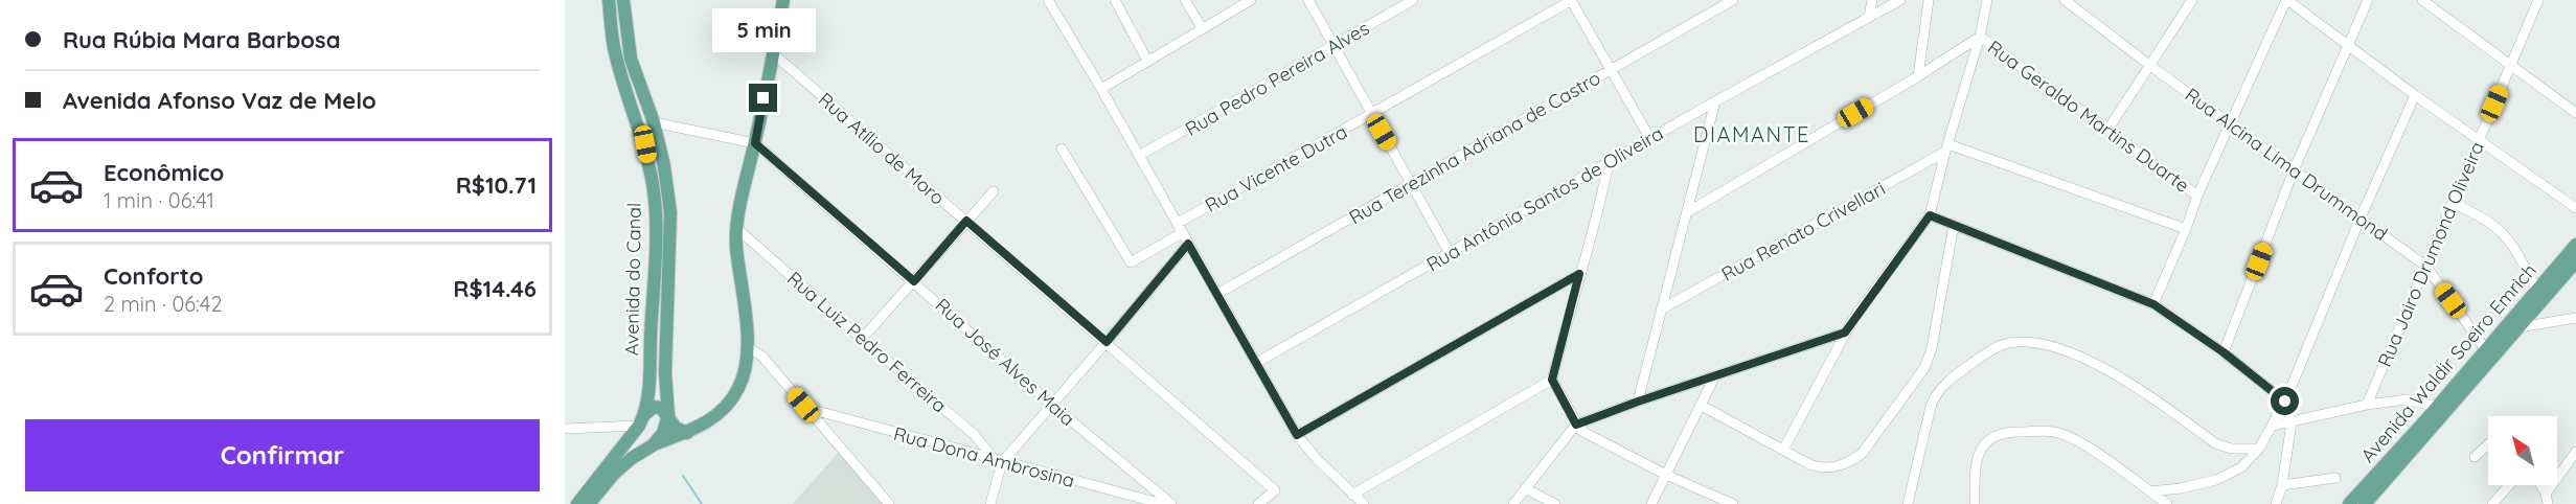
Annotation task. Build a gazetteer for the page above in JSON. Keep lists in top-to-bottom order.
{
  "streets": {
    "main road": ["Avenida do Canal", "Avenida Waldir Soeiro Emrich"],
    "street": [
      "Rua Pedro Pereira Alves",
      "Rua Geraldo Martins Duarte",
      "Rua Terezinha Adriana de Castro",
      "Rua Atílio de Moro",
      "Rua Alcina Lima Drummond",
      "Rua Vicente Dutra",
      "Rua Antônia Santos de Oliveira",
      "Rua Renato Crivellari",
      "Rua Jairo Drumond Oliveira",
      "Rua Luiz Pedro Ferreira",
      "Rua José Alves Maia",
      "Rua Dona Ambrosina"
    ]
  },
  "crossings": [
    ["Rua Alcina Lima Drummond", "Rua Jairo Drumond Oliveira"],
    ["Rua Alcina Lima Drummond", "Avenida Waldir Soeiro Emrich"],
    ["Rua Luiz Pedro Ferreira", "Rua Dona Ambrosina"]
  ],
  "districts": ["DIAMANTE"],
  "north": "top left",
  "page": {
    "banner": ["Rua Rúbia Mara Barbosa", "Avenida Afonso Vaz de Melo"],
    "bubble": "5 min",
    "list": [
      {
        "name": "Econômico",
        "note": "1 min · 06:41",
        "value": "R$10.71"
      },
      {
        "name": "Conforto",
        "note": "2 min · 06:42",
        "value": "R$14.46"
      }
    ],
    "buttons": "Confirmar"
  }
}
